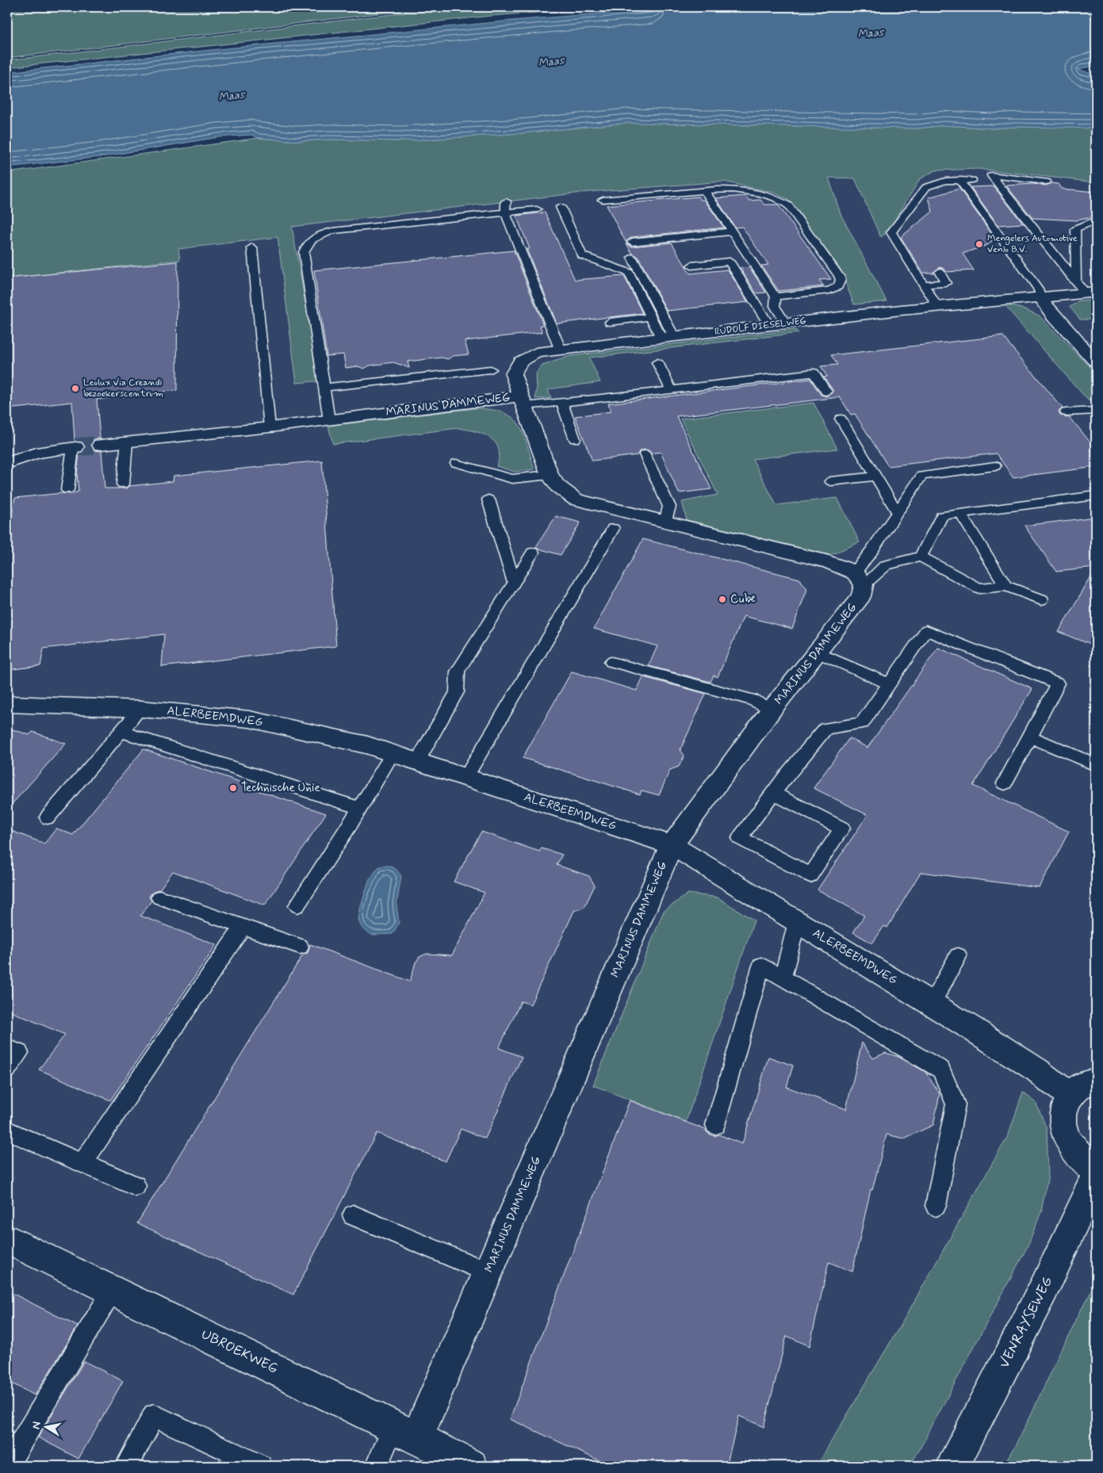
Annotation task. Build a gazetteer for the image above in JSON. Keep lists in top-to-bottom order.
{
  "streets": {
    "street": [
      "RUDOLF DIESELWEG",
      "MARINUS DAMMEWEG",
      "ALERBEEMDWEG",
      "VENRAYSEWEG",
      "UBROEKWEG"
    ]
  },
  "crossings": [
    ["RUDOLF DIESELWEG", "MARINUS DAMMEWEG"],
    ["MARINUS DAMMEWEG", "ALERBEEMDWEG"],
    ["MARINUS DAMMEWEG", "UBROEKWEG"]
  ],
  "water": ["Maas"],
  "places": [
    "Mengelers Automotive Venlo B.V.",
    "Leolux Via Creandi bezoekerscentrum",
    "Cube",
    "Technische Unie"
  ],
  "north": "left"
}
